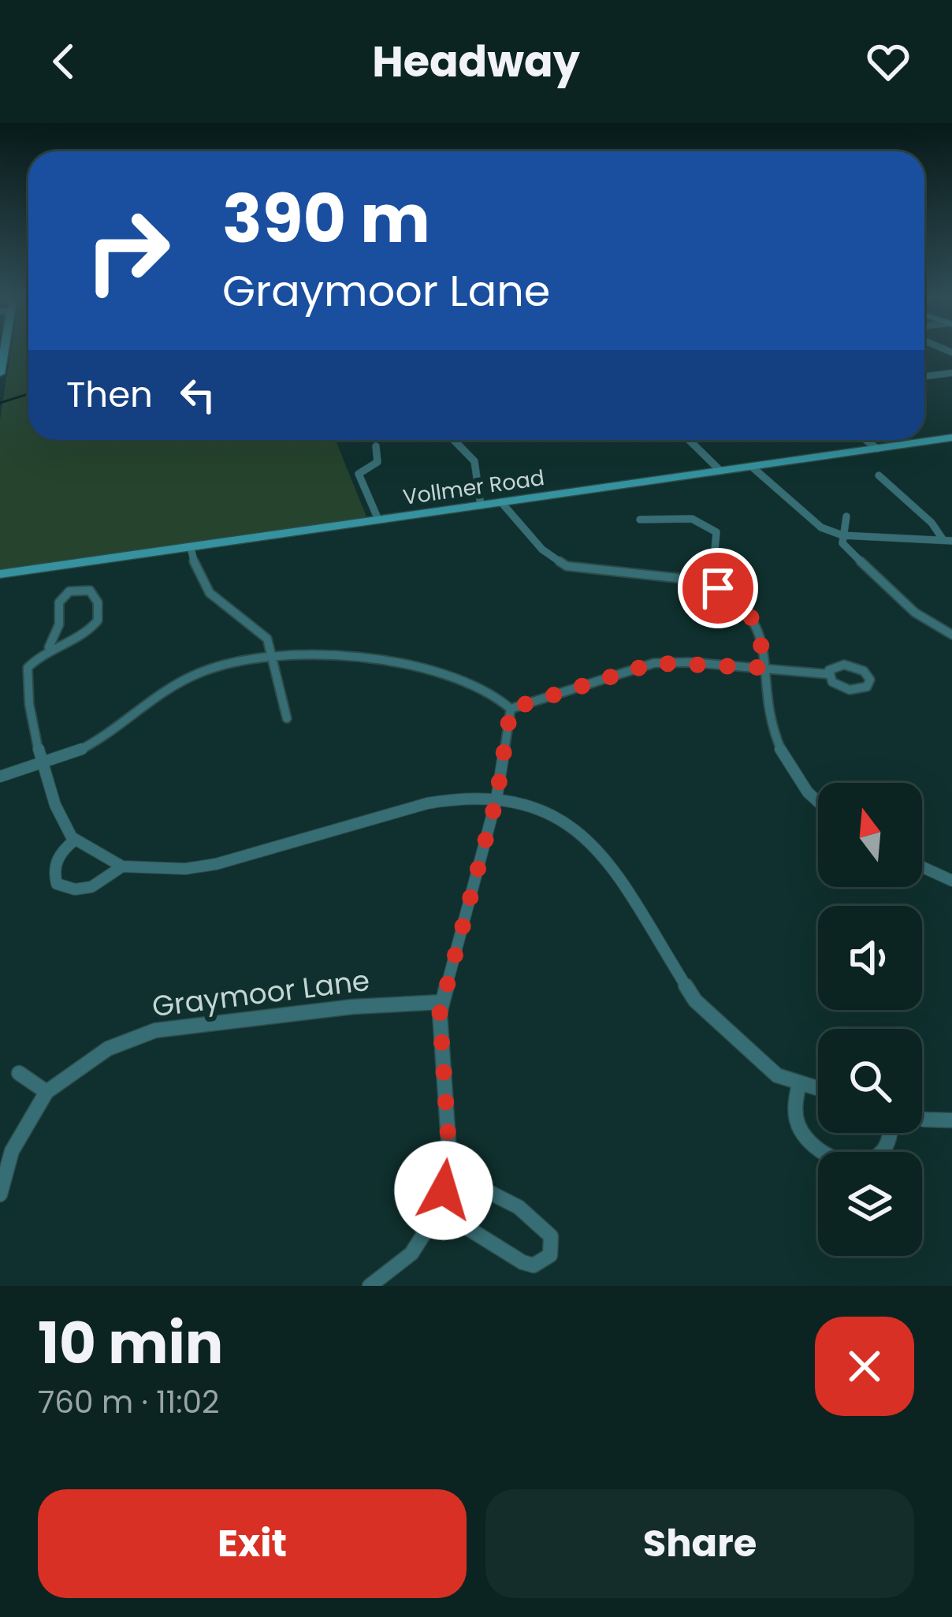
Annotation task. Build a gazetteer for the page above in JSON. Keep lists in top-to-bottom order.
{
  "streets": {
    "main road": ["Vollmer Road"],
    "street": ["Graymoor Lane"]
  },
  "north": "top",
  "page": {
    "header": "Headway",
    "turn": ["390 m", "Graymoor Lane"],
    "then": "Then",
    "heading": ["10 min", "760 m · 11:02"],
    "buttons": ["Exit", "Share"]
  }
}
